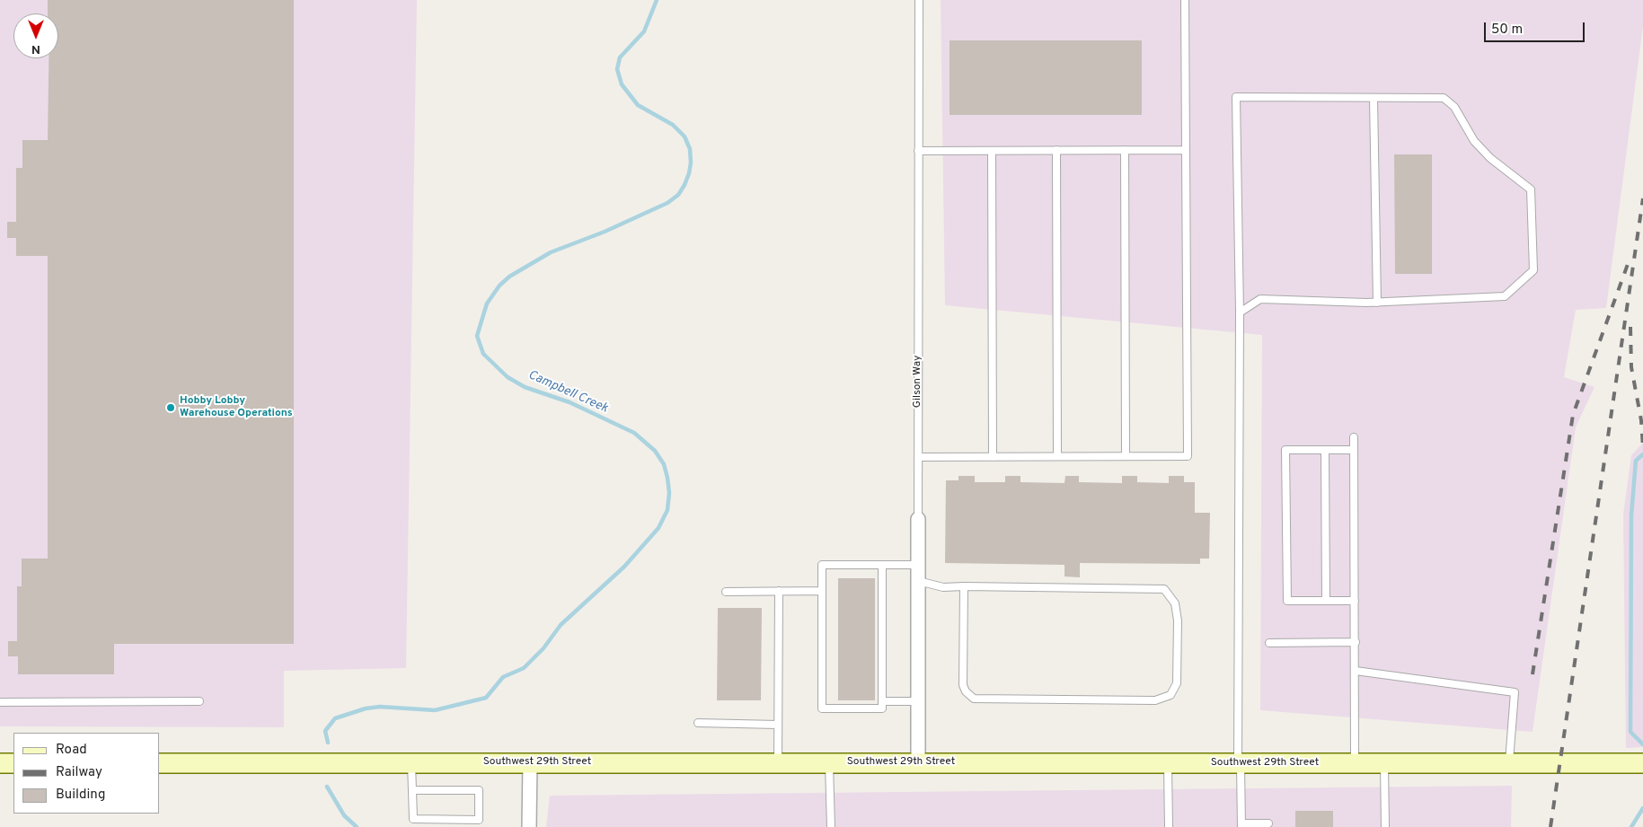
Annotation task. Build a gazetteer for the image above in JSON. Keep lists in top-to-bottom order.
{
  "streets": {
    "street": ["Gilson Way", "Southwest 29th Street"]
  },
  "crossings": [
    ["Gilson Way", "Southwest 29th Street"]
  ],
  "water": ["Campbell Creek"],
  "places": ["Hobby Lobby Warehouse Operations"],
  "legend": ["Road", "Railway", "Building"],
  "scale_bar": "50 m",
  "north": "bottom"
}
